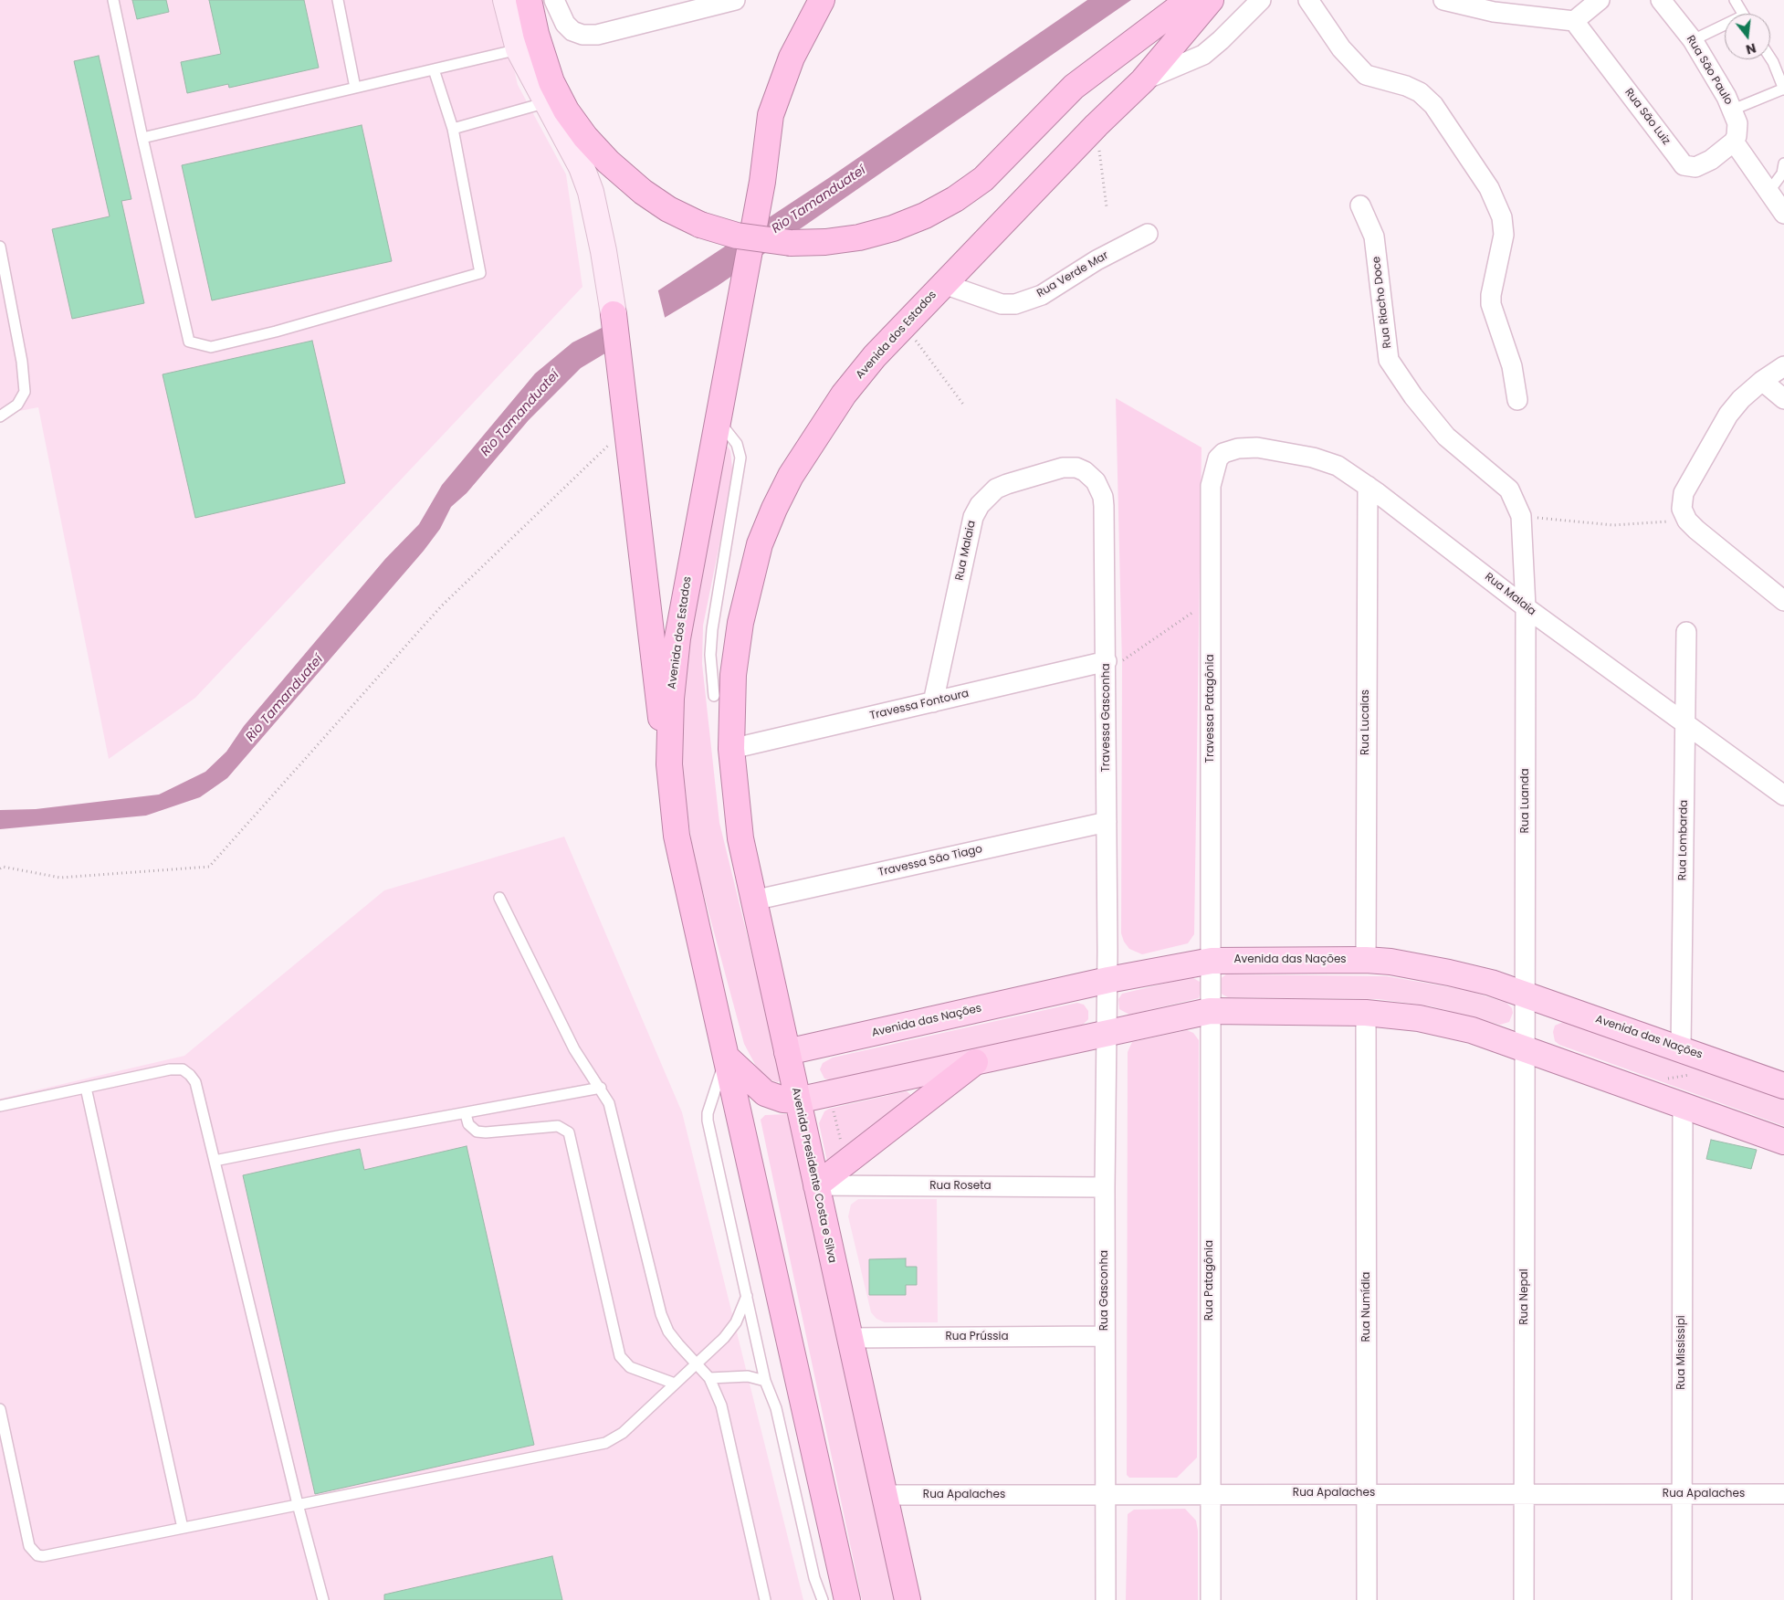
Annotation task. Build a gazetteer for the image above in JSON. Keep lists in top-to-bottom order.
{
  "streets": {
    "highway": ["Avenida dos Estados", "Avenida Presidente Costa e Silva"],
    "main road": ["Avenida das Nações"],
    "street": [
      "Rua São Paulo",
      "Rua São Luiz",
      "Rua Verde Mar",
      "Rua Riacho Doce",
      "Rua Malaia",
      "Travessa Fontoura",
      "Travessa Patagônia",
      "Travessa Gasconha",
      "Rua Lucaias",
      "Rua Luanda",
      "Rua Lombarda",
      "Travessa São Tiago",
      "Rua Roseta",
      "Rua Patagônia",
      "Rua Gasconha",
      "Rua Nepal",
      "Rua Numídia",
      "Rua Prússia",
      "Rua Mississipi",
      "Rua Apalaches"
    ]
  },
  "crossings": [
    ["Rua São Paulo", "Rua São Luiz"],
    ["Rua Verde Mar", "Avenida dos Estados"],
    ["Rua Riacho Doce", "Rua Luanda"],
    ["Avenida dos Estados", "Travessa Fontoura"],
    ["Avenida dos Estados", "Avenida Presidente Costa e Silva"],
    ["Rua Malaia", "Travessa Fontoura"],
    ["Rua Malaia", "Travessa Patagônia"],
    ["Rua Malaia", "Travessa Gasconha"],
    ["Rua Malaia", "Rua Lucaias"],
    ["Rua Malaia", "Rua Luanda"],
    ["Rua Malaia", "Rua Lombarda"],
    ["Travessa Fontoura", "Travessa Gasconha"],
    ["Travessa Fontoura", "Avenida Presidente Costa e Silva"],
    ["Travessa Patagônia", "Avenida das Nações"],
    ["Travessa Patagônia", "Rua Patagônia"],
    ["Travessa Gasconha", "Travessa São Tiago"],
    ["Travessa Gasconha", "Avenida das Nações"],
    ["Travessa Gasconha", "Rua Gasconha"],
    ["Rua Lucaias", "Avenida das Nações"],
    ["Rua Luanda", "Avenida das Nações"],
    ["Rua Luanda", "Rua Nepal"],
    ["Rua Lombarda", "Avenida das Nações"],
    ["Travessa São Tiago", "Avenida Presidente Costa e Silva"],
    ["Avenida das Nações", "Avenida Presidente Costa e Silva"],
    ["Avenida das Nações", "Rua Patagônia"],
    ["Avenida das Nações", "Rua Gasconha"],
    ["Avenida das Nações", "Rua Nepal"],
    ["Avenida Presidente Costa e Silva", "Rua Roseta"],
    ["Avenida Presidente Costa e Silva", "Rua Prússia"],
    ["Avenida Presidente Costa e Silva", "Rua Apalaches"],
    ["Rua Roseta", "Rua Gasconha"],
    ["Rua Patagônia", "Rua Apalaches"],
    ["Rua Gasconha", "Rua Prússia"],
    ["Rua Gasconha", "Rua Apalaches"],
    ["Rua Nepal", "Rua Apalaches"],
    ["Rua Numídia", "Rua Apalaches"],
    ["Rua Mississipi", "Rua Apalaches"]
  ],
  "water": ["Rio Tamanduateí"],
  "north": "bottom"
}
